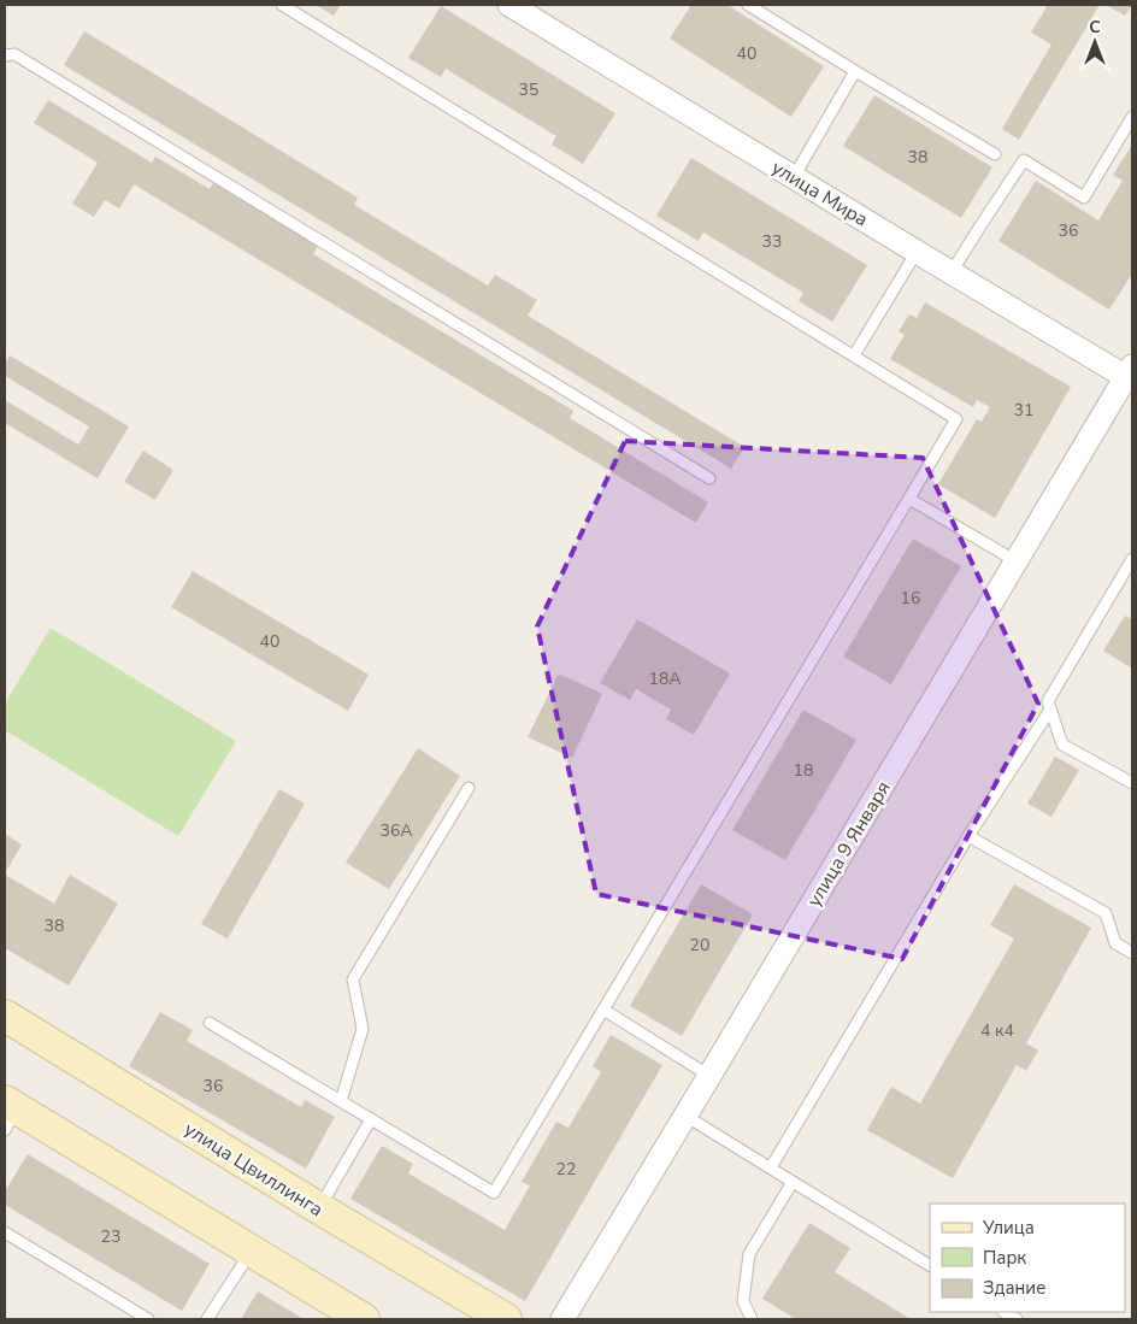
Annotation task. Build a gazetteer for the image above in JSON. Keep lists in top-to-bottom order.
{
  "streets": {
    "street": ["улица Мира", "улица 9 Января", "улица Цвиллинга"]
  },
  "crossings": [
    ["улица Мира", "улица 9 Января"]
  ],
  "house_numbers": [
    "40",
    "35",
    "38",
    "36",
    "33",
    "31",
    "16",
    "40",
    "18А",
    "18",
    "36А",
    "38",
    "20",
    "4 к4",
    "36",
    "22",
    "23"
  ],
  "legend": ["Улица", "Парк", "Здание"],
  "north": "top"
}
